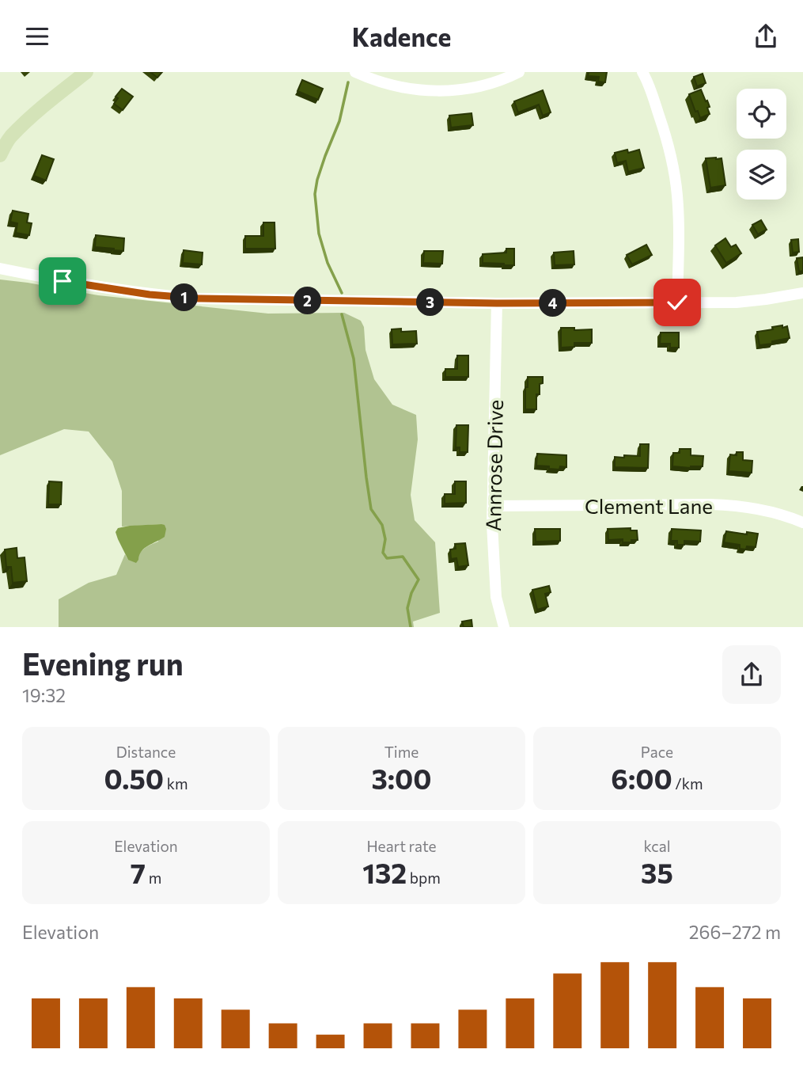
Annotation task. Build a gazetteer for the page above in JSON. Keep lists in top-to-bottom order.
{
  "streets": {
    "street": ["Annrose Drive", "Clement Lane"]
  },
  "crossings": [
    ["Annrose Drive", "Clement Lane"]
  ],
  "page": {
    "header": "Kadence",
    "pins": [
      "1",
      "2",
      "3",
      "4"
    ],
    "heading": ["Evening run", "19:32"],
    "stats": [
      ["Distance", "0.50 km"],
      ["Time", "3:00"],
      ["Pace", "6:00 /km"],
      ["Elevation", "7 m"],
      ["Heart rate", "132 bpm"],
      ["kcal", "35"]
    ],
    "chart": ["Elevation", "266–272 m"]
  }
}
